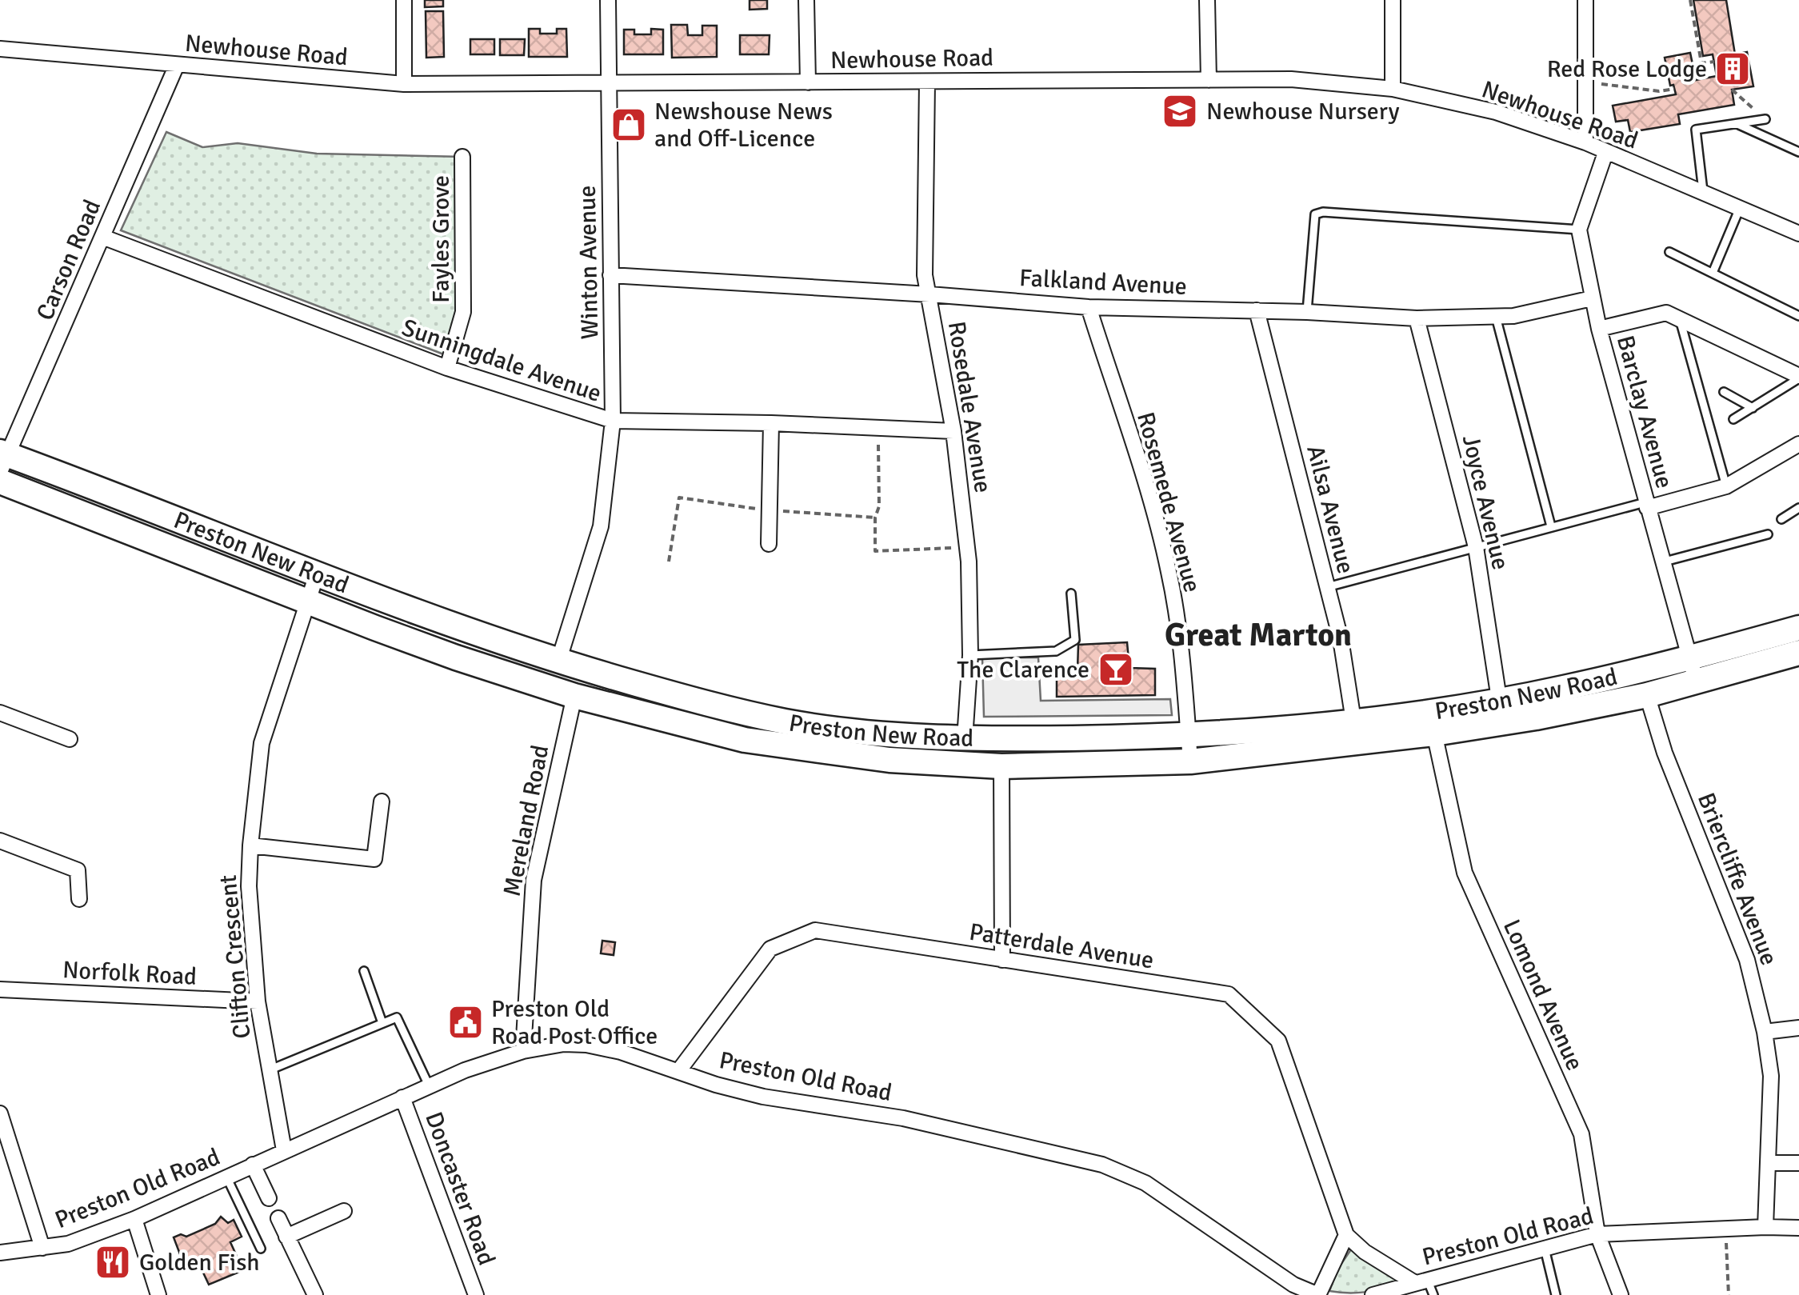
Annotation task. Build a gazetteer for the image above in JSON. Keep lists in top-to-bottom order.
{
  "streets": {
    "highway": ["Preston New Road"],
    "street": [
      "Newhouse Road",
      "Fayles Grove",
      "Carson Road",
      "Winton Avenue",
      "Falkland Avenue",
      "Sunningdale Avenue",
      "Rosedale Avenue",
      "Barclay Avenue",
      "Rosemede Avenue",
      "Joyce Avenue",
      "Ailsa Avenue",
      "Mereland Road",
      "Briercliffe Avenue",
      "Patterdale Avenue",
      "Clifton Crescent",
      "Norfolk Road",
      "Lomond Avenue",
      "Preston Old Road",
      "Doncaster Road"
    ]
  },
  "crossings": [
    ["Newhouse Road", "Carson Road"],
    ["Newhouse Road", "Winton Avenue"],
    ["Newhouse Road", "Rosedale Avenue"],
    ["Newhouse Road", "Barclay Avenue"],
    ["Fayles Grove", "Sunningdale Avenue"],
    ["Carson Road", "Sunningdale Avenue"],
    ["Carson Road", "Preston New Road"],
    ["Winton Avenue", "Falkland Avenue"],
    ["Winton Avenue", "Sunningdale Avenue"],
    ["Winton Avenue", "Preston New Road"],
    ["Falkland Avenue", "Rosedale Avenue"],
    ["Falkland Avenue", "Barclay Avenue"],
    ["Falkland Avenue", "Rosemede Avenue"],
    ["Falkland Avenue", "Joyce Avenue"],
    ["Falkland Avenue", "Ailsa Avenue"],
    ["Sunningdale Avenue", "Rosedale Avenue"],
    ["Rosedale Avenue", "Preston New Road"],
    ["Barclay Avenue", "Preston New Road"],
    ["Rosemede Avenue", "Preston New Road"],
    ["Joyce Avenue", "Preston New Road"],
    ["Ailsa Avenue", "Preston New Road"],
    ["Preston New Road", "Mereland Road"],
    ["Preston New Road", "Briercliffe Avenue"],
    ["Preston New Road", "Clifton Crescent"],
    ["Preston New Road", "Lomond Avenue"],
    ["Mereland Road", "Preston Old Road"],
    ["Briercliffe Avenue", "Preston Old Road"],
    ["Patterdale Avenue", "Preston Old Road"],
    ["Clifton Crescent", "Norfolk Road"],
    ["Clifton Crescent", "Preston Old Road"],
    ["Lomond Avenue", "Preston Old Road"],
    ["Preston Old Road", "Doncaster Road"]
  ],
  "districts": ["Great Marton"],
  "places": {
    "building": ["Red Rose Lodge"],
    "school or university": ["Newhouse Nursery"],
    "shop": ["Newshouse News and Off-Licence"],
    "bar": ["The Clarence"],
    "public building": ["Preston Old Road Post Office"],
    "restaurant": ["Golden Fish"]
  }
}
